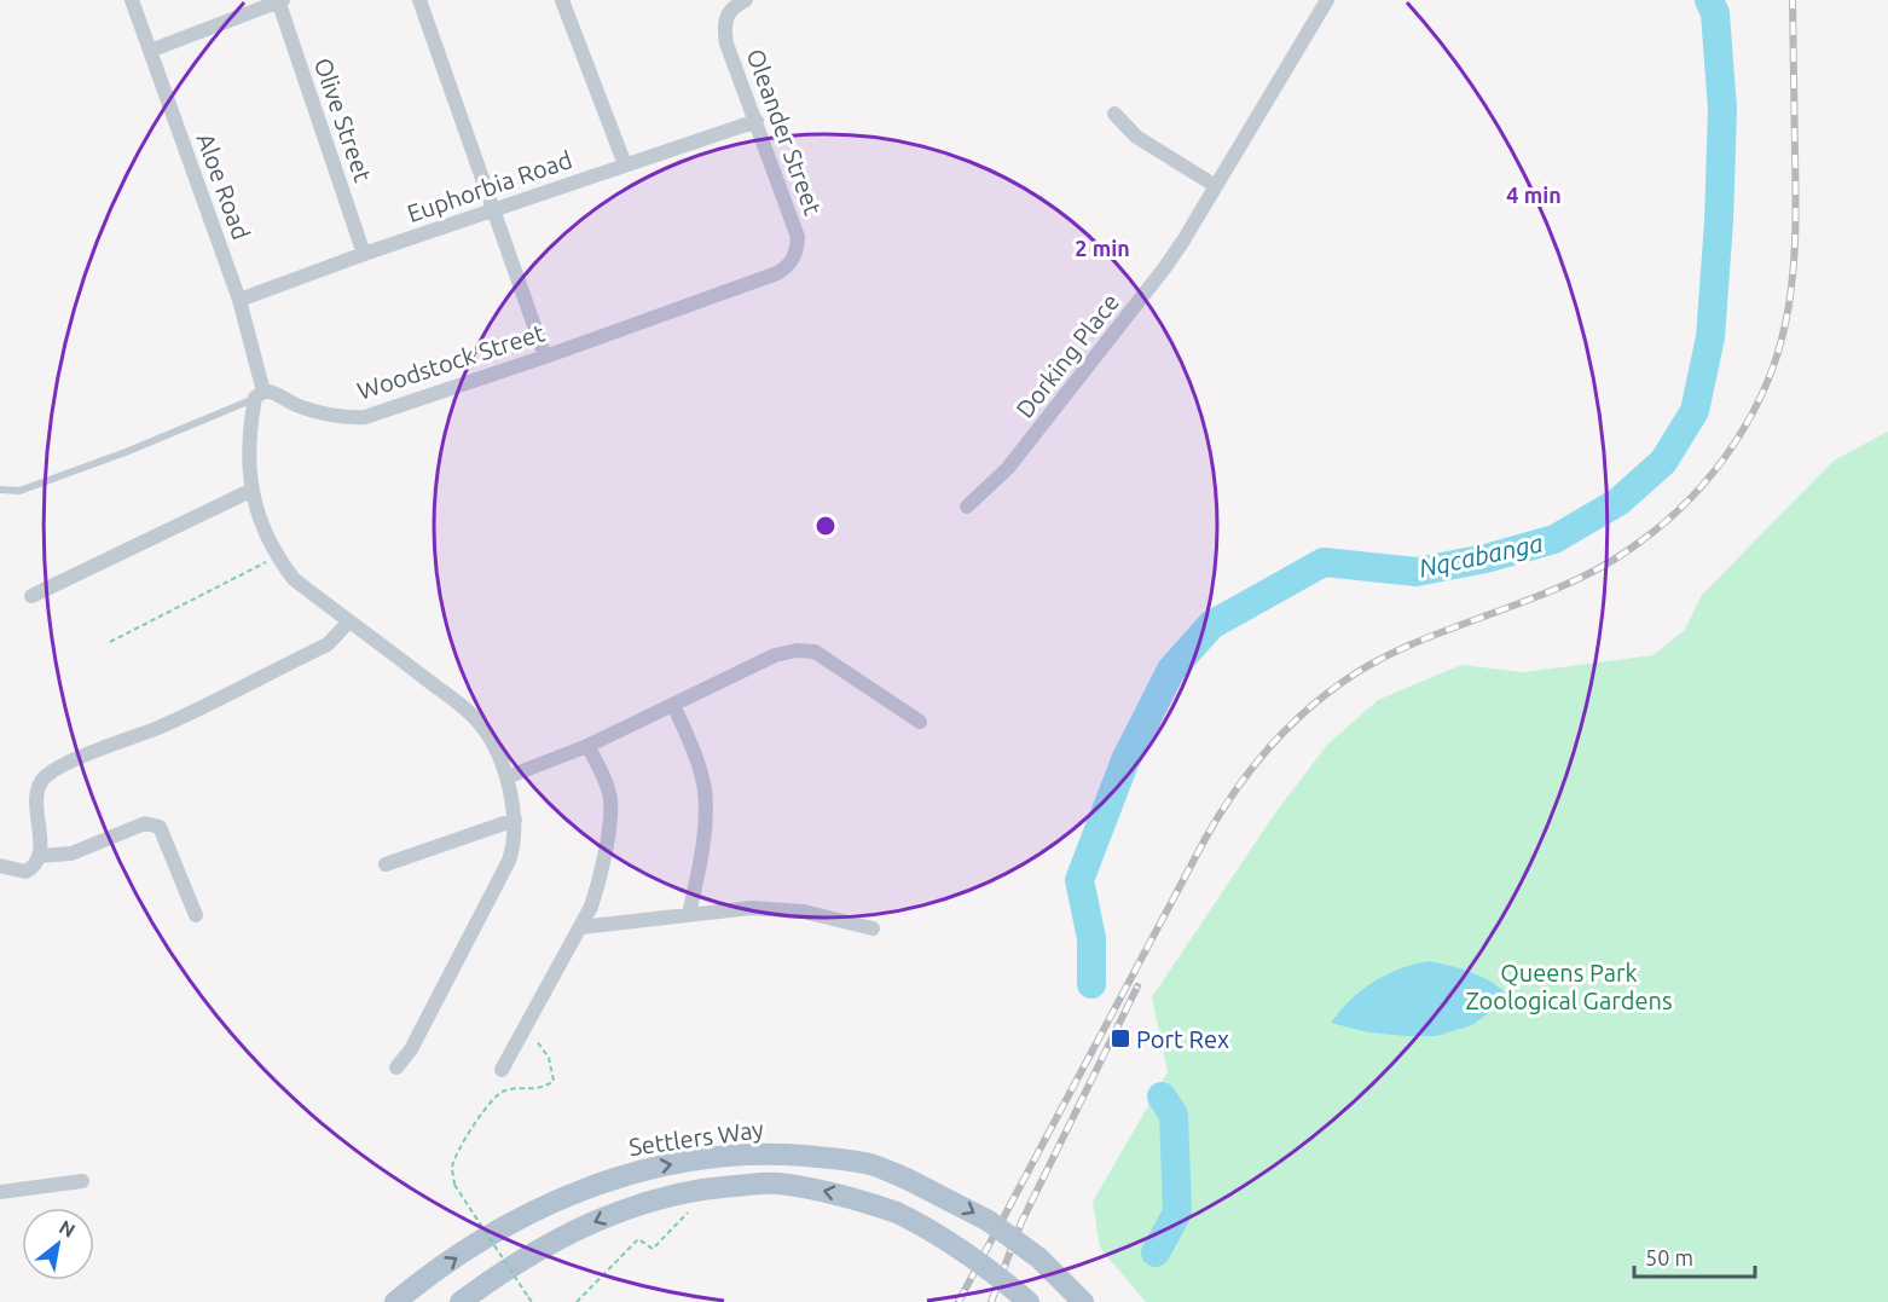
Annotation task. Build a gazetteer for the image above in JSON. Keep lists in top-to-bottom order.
{
  "streets": {
    "main road": ["Settlers Way"],
    "street": [
      "Olive Street",
      "Oleander Street",
      "Aloe Road",
      "Euphorbia Road",
      "Dorking Place",
      "Woodstock Street"
    ]
  },
  "crossings": [
    ["Olive Street", "Euphorbia Road"],
    ["Oleander Street", "Euphorbia Road"],
    ["Oleander Street", "Woodstock Street"],
    ["Aloe Road", "Euphorbia Road"],
    ["Aloe Road", "Woodstock Street"]
  ],
  "water": ["Nqcabanga"],
  "parks": ["Queens Park Zoological Gardens"],
  "places": {
    "transit": ["Port Rex"]
  },
  "scale_bar": "50 m",
  "north": "top right",
  "rings": ["4 min", "2 min"]
}
